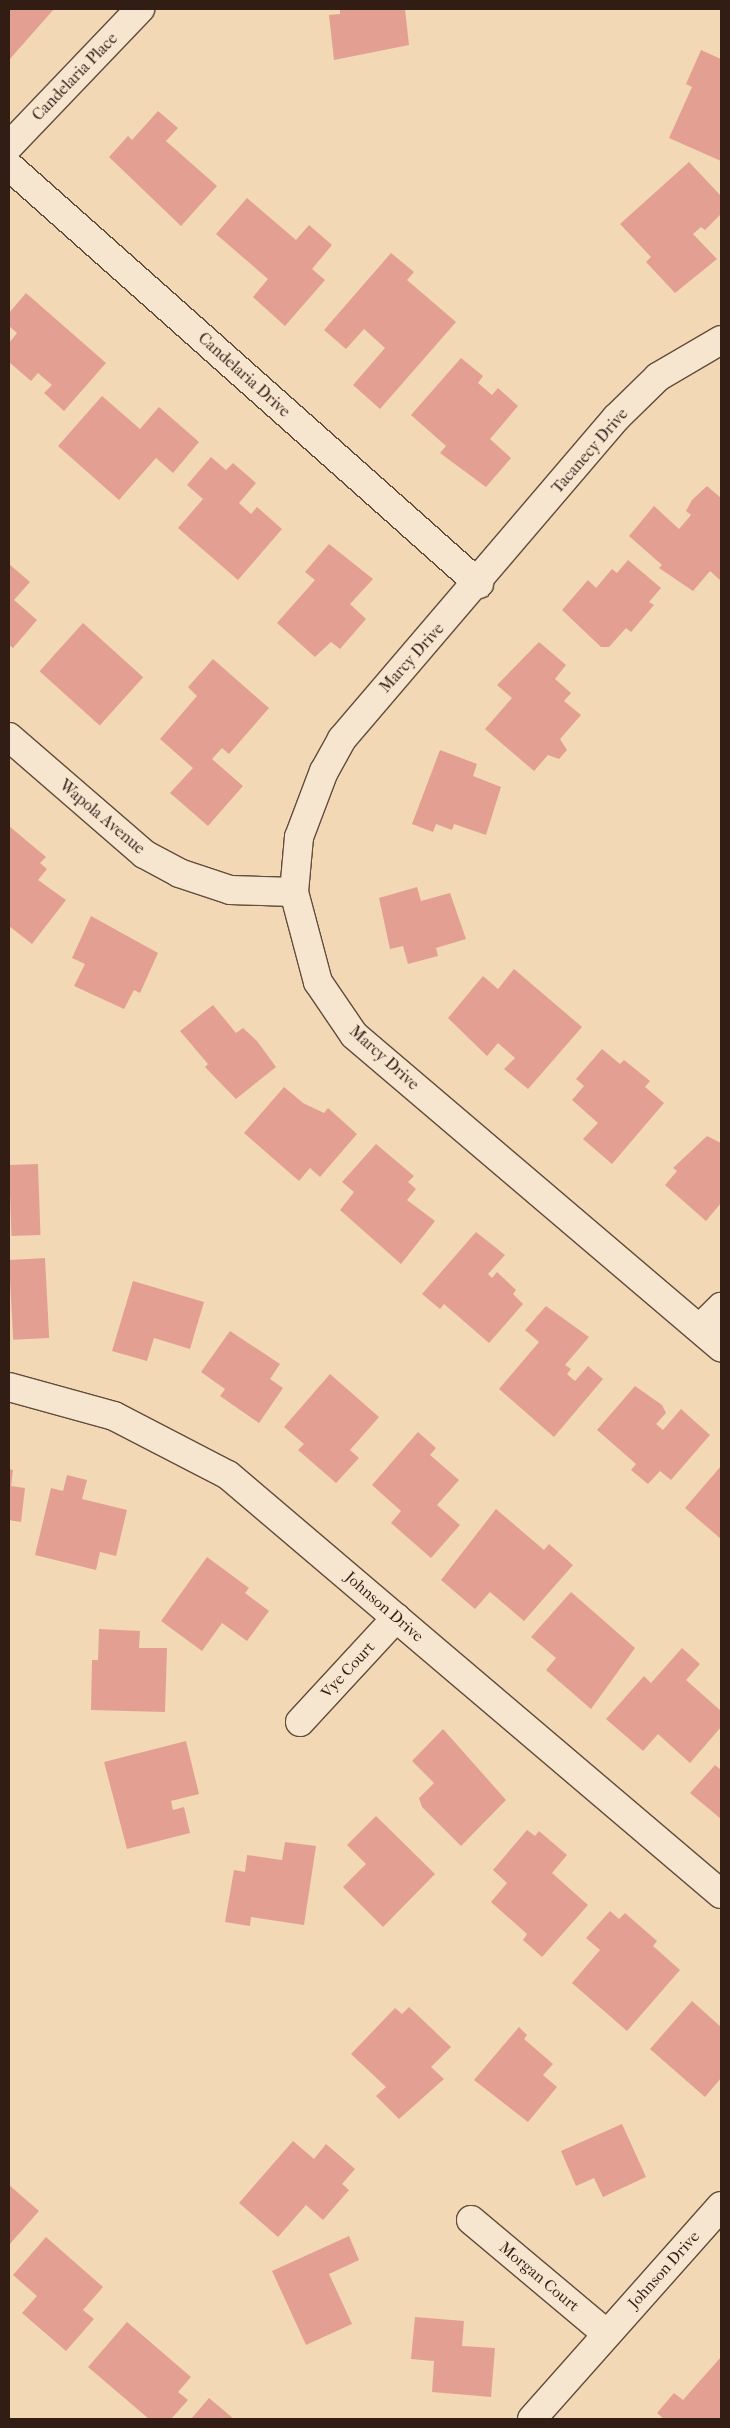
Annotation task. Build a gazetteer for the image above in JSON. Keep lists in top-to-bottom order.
{
  "streets": {
    "street": [
      "Candelaria Place",
      "Candelaria Drive",
      "Tacanecy Drive",
      "Marcy Drive",
      "Wapola Avenue",
      "Johnson Drive",
      "Vye Court",
      "Morgan Court"
    ]
  },
  "crossings": [
    ["Candelaria Drive", "Tacanecy Drive"],
    ["Candelaria Drive", "Marcy Drive"],
    ["Tacanecy Drive", "Marcy Drive"],
    ["Marcy Drive", "Wapola Avenue"],
    ["Johnson Drive", "Vye Court"],
    ["Johnson Drive", "Morgan Court"]
  ]
}
